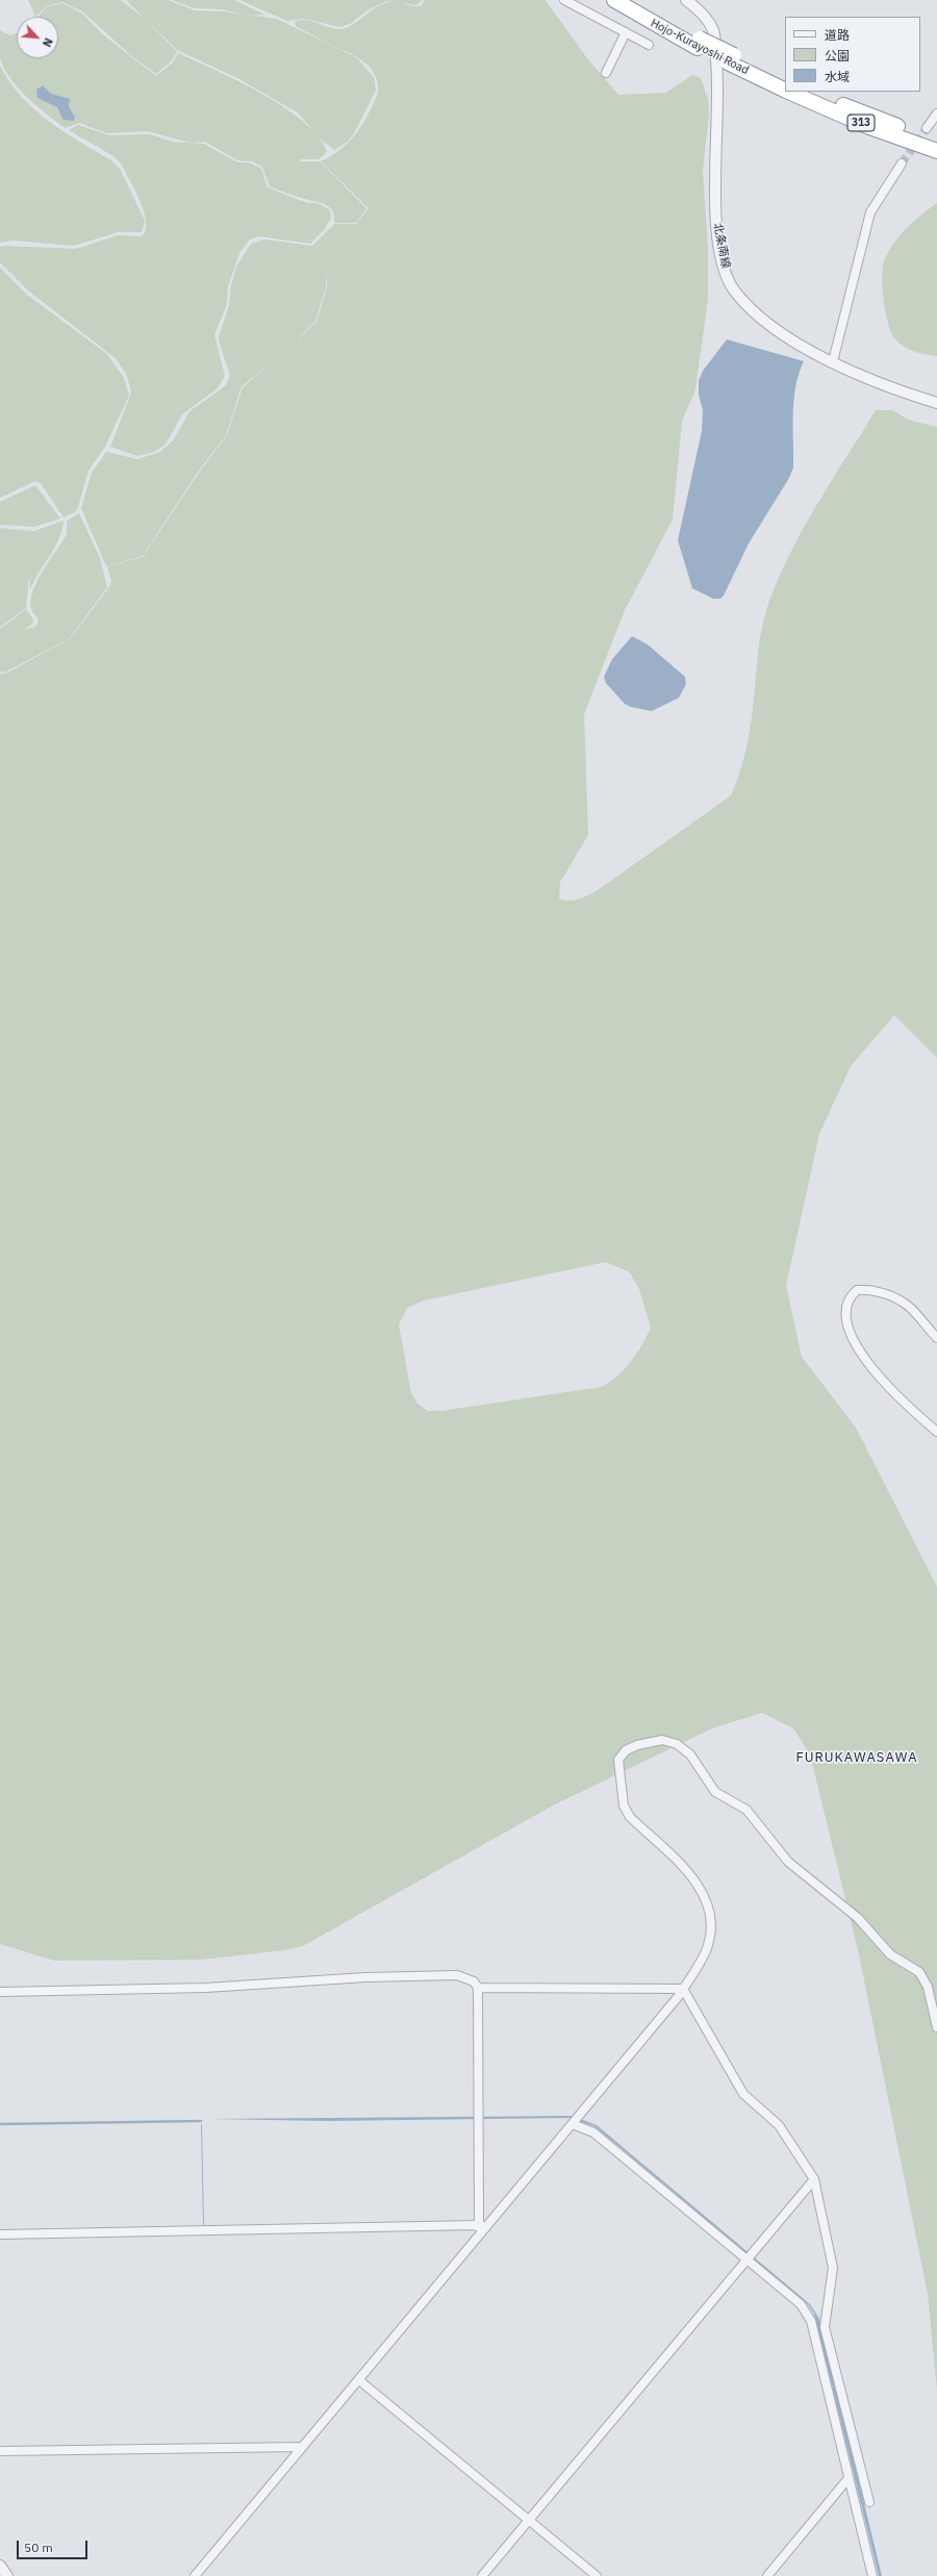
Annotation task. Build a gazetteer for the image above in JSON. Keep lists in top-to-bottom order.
{
  "streets": {
    "highway": ["Hojo-Kurayoshi Road", "313"],
    "street": ["北条南線"]
  },
  "districts": ["FURUKAWASAWA"],
  "legend": ["道路", "公園", "水域"],
  "scale_bar": "50 m",
  "north": "bottom right"
}
